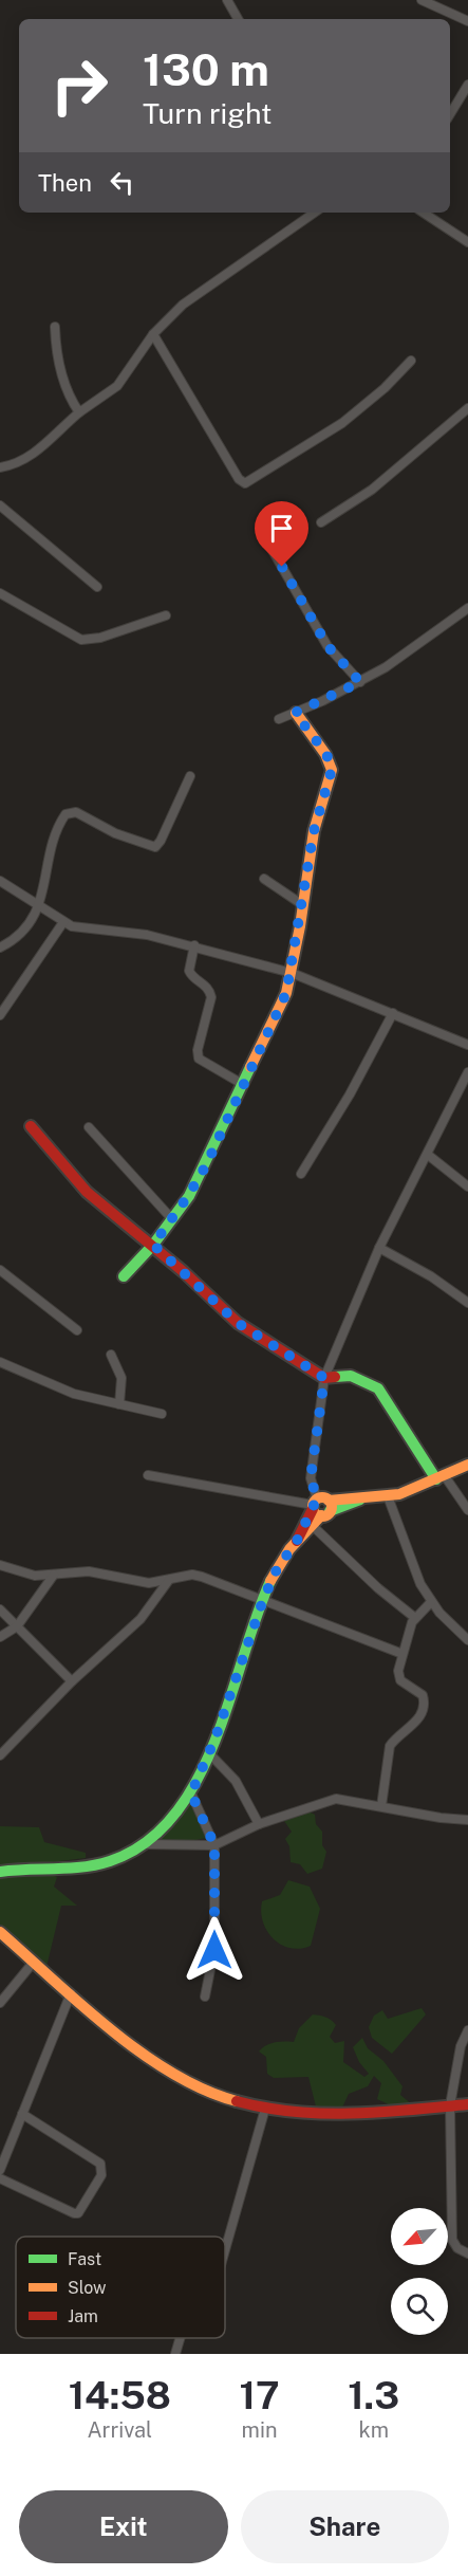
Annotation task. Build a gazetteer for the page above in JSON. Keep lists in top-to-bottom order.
{
  "legend": ["Fast", "Slow", "Jam"],
  "north": "bottom left",
  "page": {
    "turn": ["130 m", "Turn right"],
    "then": "Then",
    "eta": [
      "14:58",
      "Arrival",
      "17",
      "min",
      "1.3",
      "km"
    ],
    "buttons": ["Exit", "Share"]
  }
}
